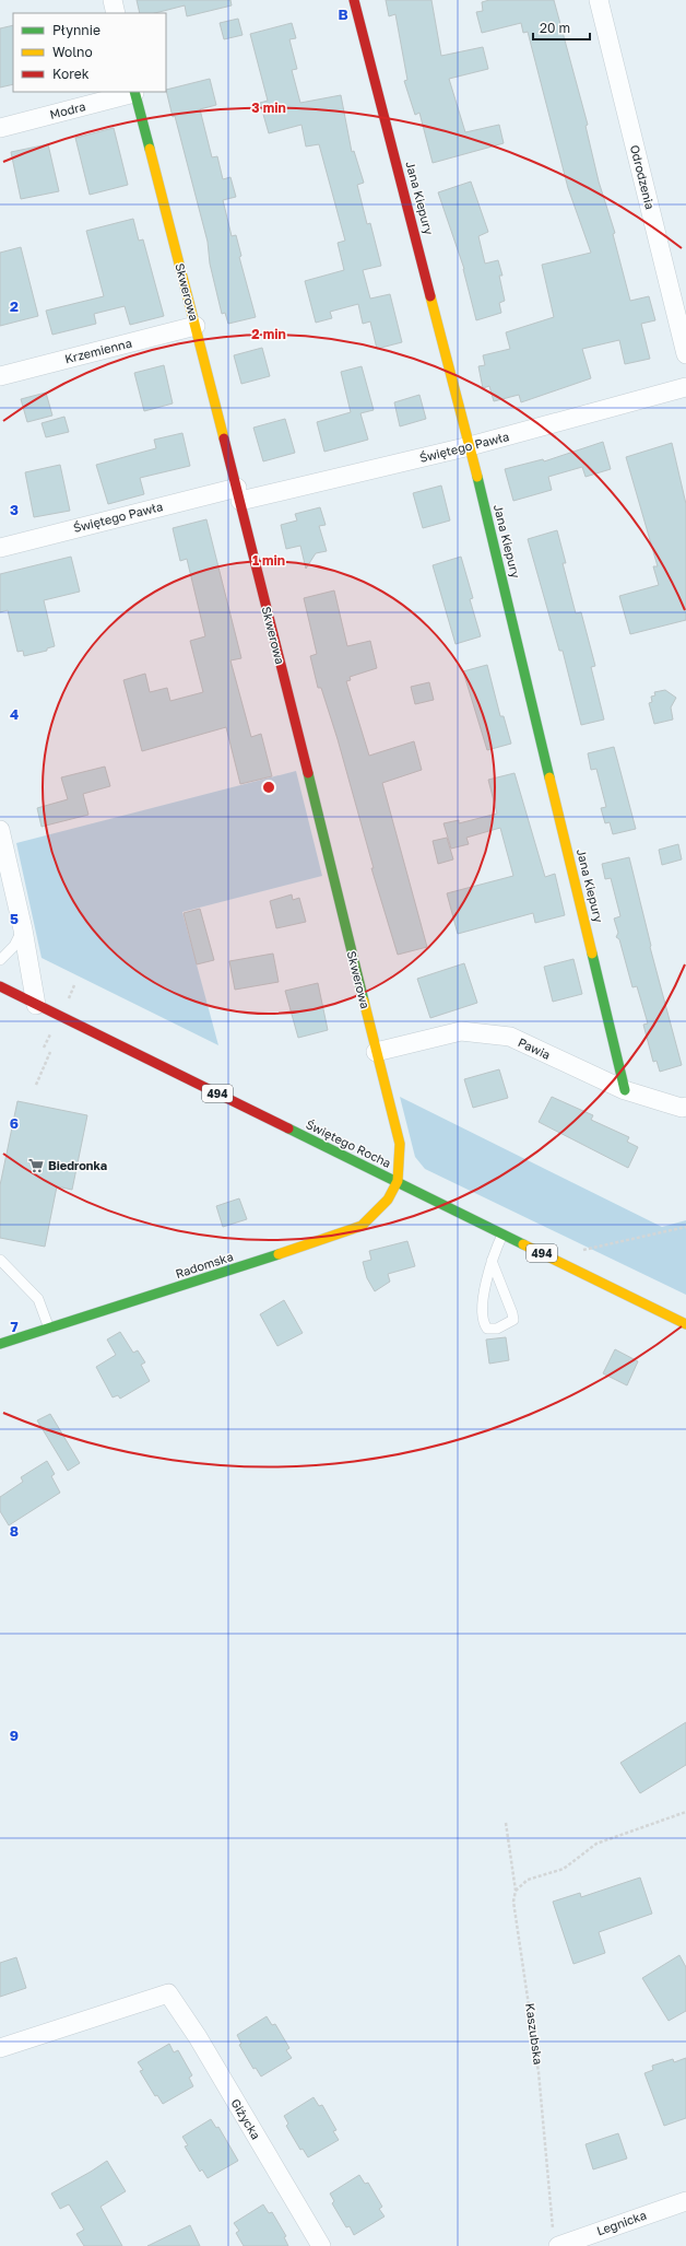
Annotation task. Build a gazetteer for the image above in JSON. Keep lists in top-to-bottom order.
{
  "streets": {
    "street": [
      "Modra",
      "Odrodzenia",
      "Jana Kiepury",
      "Skwerowa",
      "Krzemienna",
      "Świętego Pawła",
      "Pawia",
      "494",
      "Świętego Rocha",
      "Radomska",
      "Giżycka",
      "Legnicka"
    ],
    "path": ["Kaszubska"]
  },
  "crossings": [
    ["Modra", "Skwerowa"],
    ["Jana Kiepury", "Świętego Pawła"],
    ["Jana Kiepury", "Pawia"],
    ["Skwerowa", "Krzemienna"],
    ["Skwerowa", "Świętego Pawła"],
    ["Skwerowa", "Pawia"],
    ["Skwerowa", "Świętego Rocha"],
    ["Skwerowa", "Radomska"],
    ["Świętego Rocha", "Radomska"],
    ["Kaszubska", "Legnicka"]
  ],
  "places": {
    "supermarket": ["Biedronka"]
  },
  "legend": ["Płynnie", "Wolno", "Korek"],
  "scale_bar": "20 m",
  "grid": {
    "columns": ["B"],
    "rows": [
      "2",
      "3",
      "4",
      "5",
      "6",
      "7",
      "8",
      "9"
    ]
  },
  "rings": ["3 min", "2 min", "1 min"]
}
